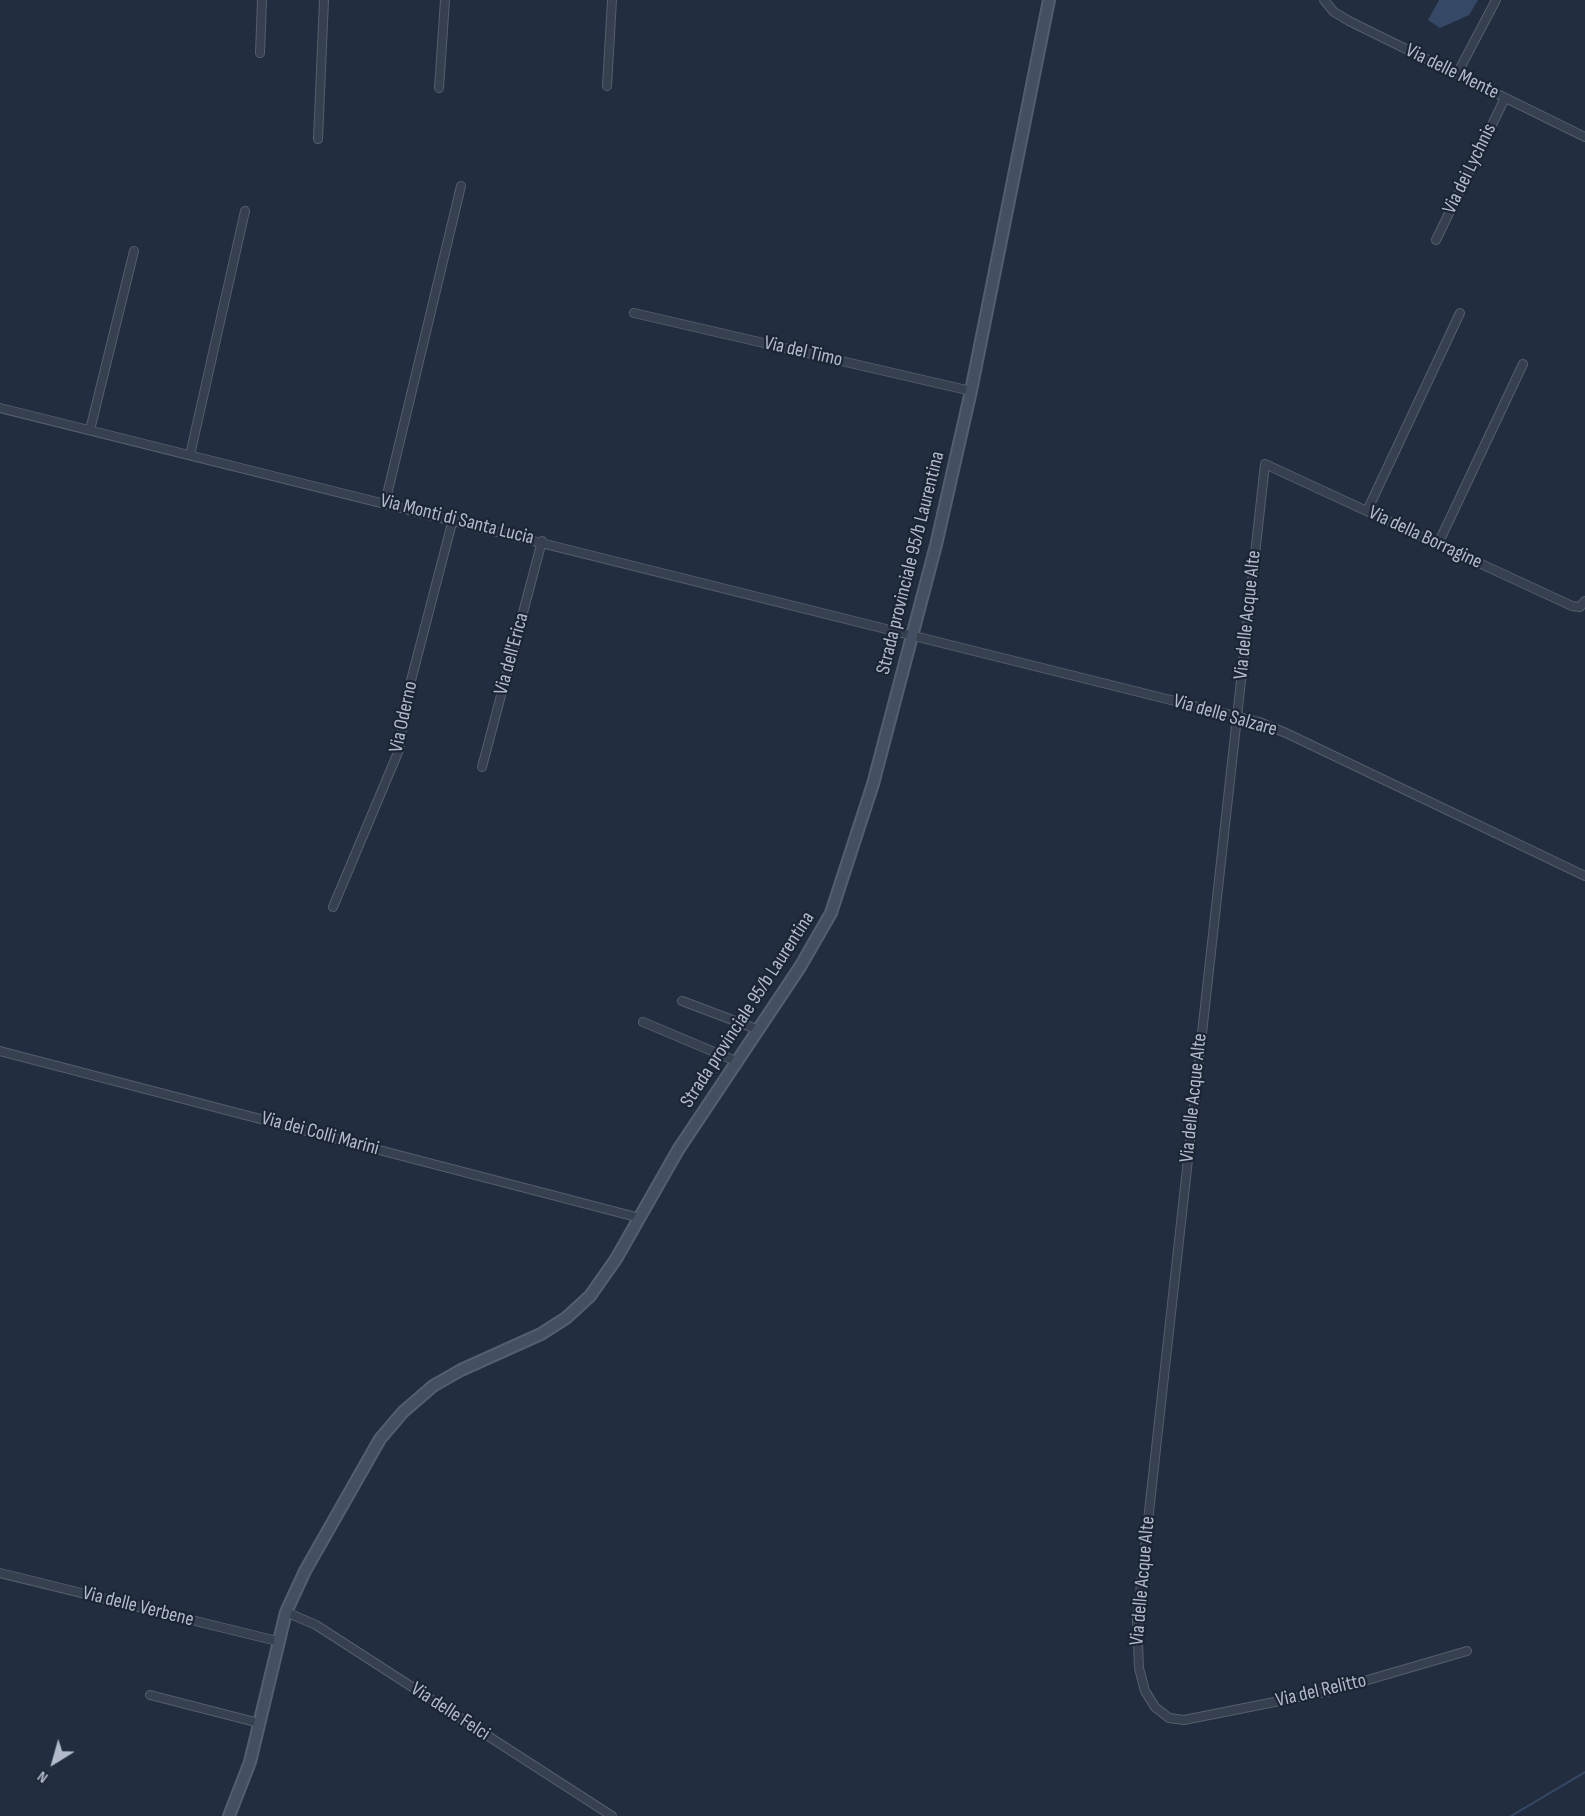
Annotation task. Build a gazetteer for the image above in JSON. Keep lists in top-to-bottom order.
{
  "streets": {
    "main road": ["Strada provinciale 95/b Laurentina"],
    "street": [
      "Via delle Mente",
      "Via dei Lychnis",
      "Via del Timo",
      "Via Monti di Santa Lucia",
      "Via della Borragine",
      "Via delle Acque Alte",
      "Via dell'Erica",
      "Via delle Salzare",
      "Via Oderno",
      "Via dei Colli Marini",
      "Via delle Verbene",
      "Via del Relitto",
      "Via delle Felci"
    ]
  },
  "crossings": [
    ["Via delle Mente", "Via dei Lychnis"],
    ["Via del Timo", "Strada provinciale 95/b Laurentina"],
    ["Via Monti di Santa Lucia", "Strada provinciale 95/b Laurentina"],
    ["Via Monti di Santa Lucia", "Via dell'Erica"],
    ["Via Monti di Santa Lucia", "Via delle Salzare"],
    ["Via Monti di Santa Lucia", "Via Oderno"],
    ["Via della Borragine", "Via delle Acque Alte"],
    ["Strada provinciale 95/b Laurentina", "Via delle Salzare"],
    ["Strada provinciale 95/b Laurentina", "Via dei Colli Marini"],
    ["Strada provinciale 95/b Laurentina", "Via delle Verbene"],
    ["Strada provinciale 95/b Laurentina", "Via delle Felci"],
    ["Via delle Acque Alte", "Via delle Salzare"],
    ["Via delle Acque Alte", "Via del Relitto"]
  ],
  "north": "bottom left"
}
